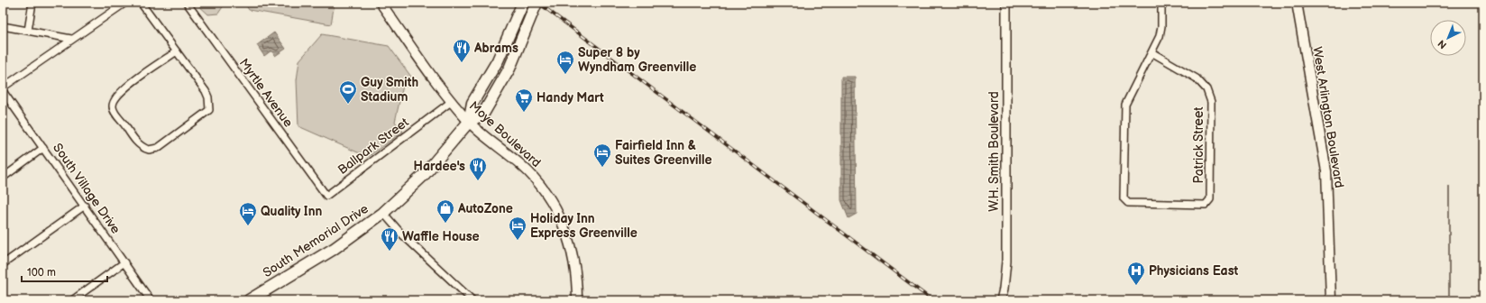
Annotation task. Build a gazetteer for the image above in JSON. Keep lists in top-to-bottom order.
{
  "streets": {
    "main road": ["West Arlington Boulevard", "Moye Boulevard", "South Memorial Drive"],
    "street": [
      "Myrtle Avenue",
      "Patrick Street",
      "Ballpark Street",
      "W.H. Smith Boulevard",
      "South Village Drive"
    ]
  },
  "crossings": [
    ["Myrtle Avenue", "Ballpark Street"],
    ["Moye Boulevard", "Ballpark Street"],
    ["Moye Boulevard", "South Memorial Drive"]
  ],
  "places": {
    "restaurant": ["Abrams", "Hardee's", "Waffle House"],
    "hotel": [
      "Super 8 by Wyndham Greenville",
      "Fairfield Inn & Suites Greenville",
      "Quality Inn",
      "Holiday Inn Express Greenville"
    ],
    "sports": ["Guy Smith Stadium"],
    "supermarket": ["Handy Mart"],
    "shop": ["AutoZone"],
    "hospital": ["Physicians East"]
  },
  "scale_bar": "100 m",
  "north": "bottom left"
}
